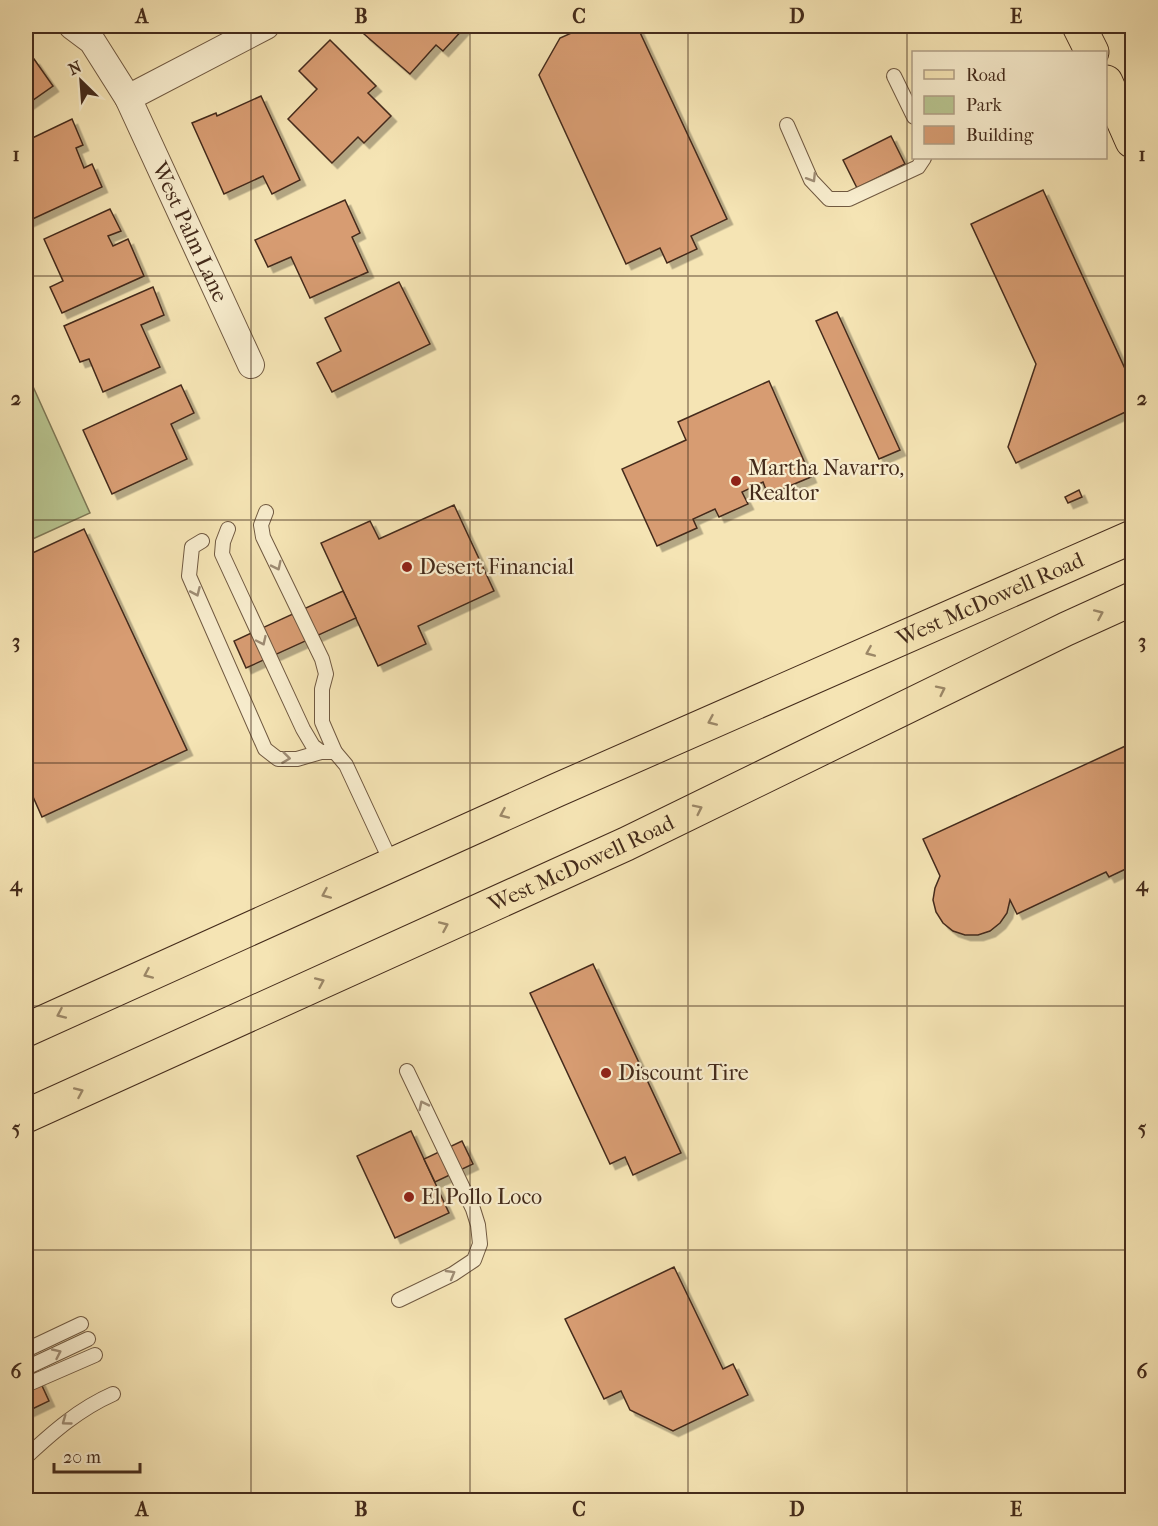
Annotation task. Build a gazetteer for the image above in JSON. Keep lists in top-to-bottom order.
{
  "streets": {
    "main road": ["West McDowell Road"],
    "street": ["West Palm Lane"]
  },
  "places": [
    "Martha Navarro, Realtor",
    "Desert Financial",
    "Discount Tire",
    "El Pollo Loco"
  ],
  "legend": ["Road", "Park", "Building"],
  "scale_bar": "20 m",
  "north": "top left",
  "grid": {
    "columns": [
      "A",
      "B",
      "C",
      "D",
      "E"
    ],
    "rows": [
      "1",
      "2",
      "3",
      "4",
      "5",
      "6"
    ]
  }
}
